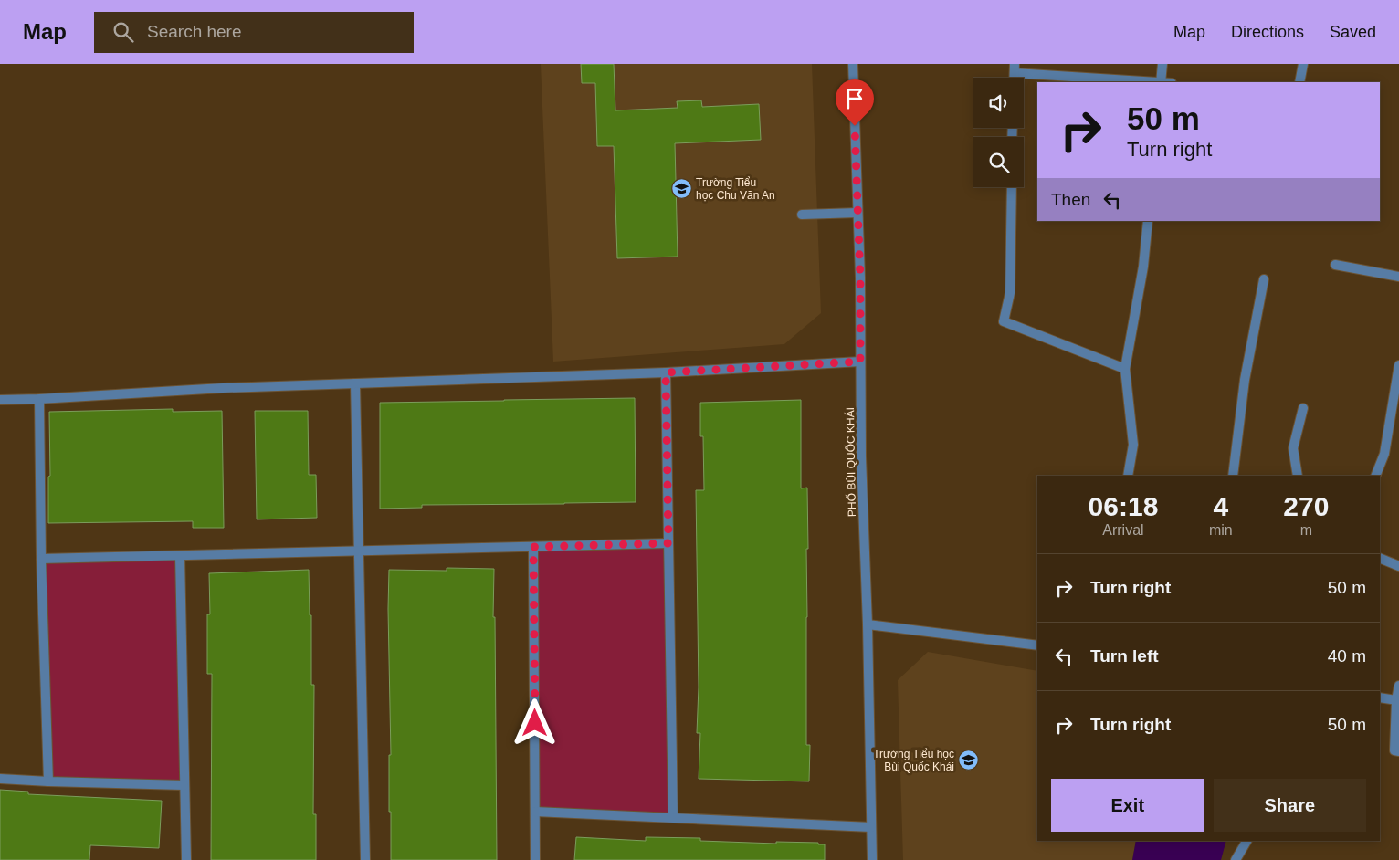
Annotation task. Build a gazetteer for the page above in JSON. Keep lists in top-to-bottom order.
{
  "streets": {
    "street": ["PHỐ BÙI QUỐC KHÁI"]
  },
  "places": {
    "school or university": ["Trường Tiểu học Chu Văn An", "Trường Tiểu học Bùi Quốc Khái"]
  },
  "page": {
    "header": "Map",
    "search": "Search here",
    "nav": ["Map", "Directions", "Saved"],
    "turn": ["50 m", "Turn right"],
    "then": "Then",
    "eta": [
      "06:18",
      "Arrival",
      "4",
      "min",
      "270",
      "m"
    ],
    "list": [
      {
        "name": "Turn right",
        "value": "50 m"
      },
      {
        "name": "Turn left",
        "value": "40 m"
      },
      {
        "name": "Turn right",
        "value": "50 m"
      }
    ],
    "buttons": ["Exit", "Share"]
  }
}
